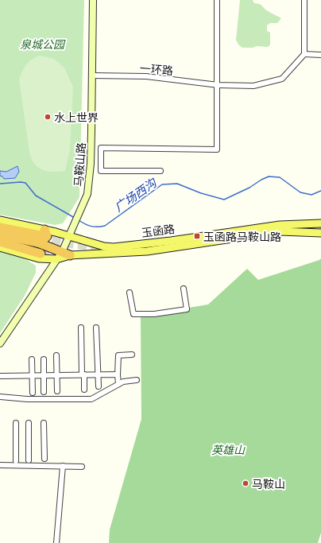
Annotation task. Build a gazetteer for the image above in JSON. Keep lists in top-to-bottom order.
{
  "streets": {
    "main road": ["马鞍山路", "玉函路"],
    "street": ["一环路"]
  },
  "crossings": [
    ["一环路", "马鞍山路"],
    ["马鞍山路", "玉函路"]
  ],
  "water": ["广场西沟"],
  "parks": ["泉城公园", "英雄山"],
  "places": {
    "other": ["水上世界", "马鞍山"],
    "transit": ["玉函路马鞍山路"]
  }
}
